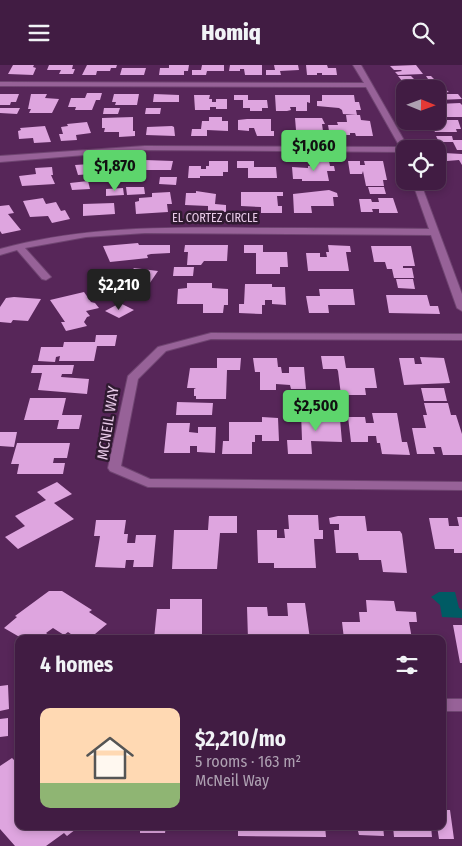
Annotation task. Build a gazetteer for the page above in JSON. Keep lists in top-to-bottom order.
{
  "streets": {
    "street": ["EL CORTEZ CIRCLE", "MCNEIL WAY"]
  },
  "north": "right",
  "page": {
    "header": "Homiq",
    "price": [
      "$1,060",
      "$1,870",
      "$2,210",
      "$2,500"
    ],
    "heading": "4 homes",
    "list": [
      {
        "name": "$2,210/mo",
        "note": "5 rooms · 163 m² · McNeil Way"
      }
    ]
  }
}
